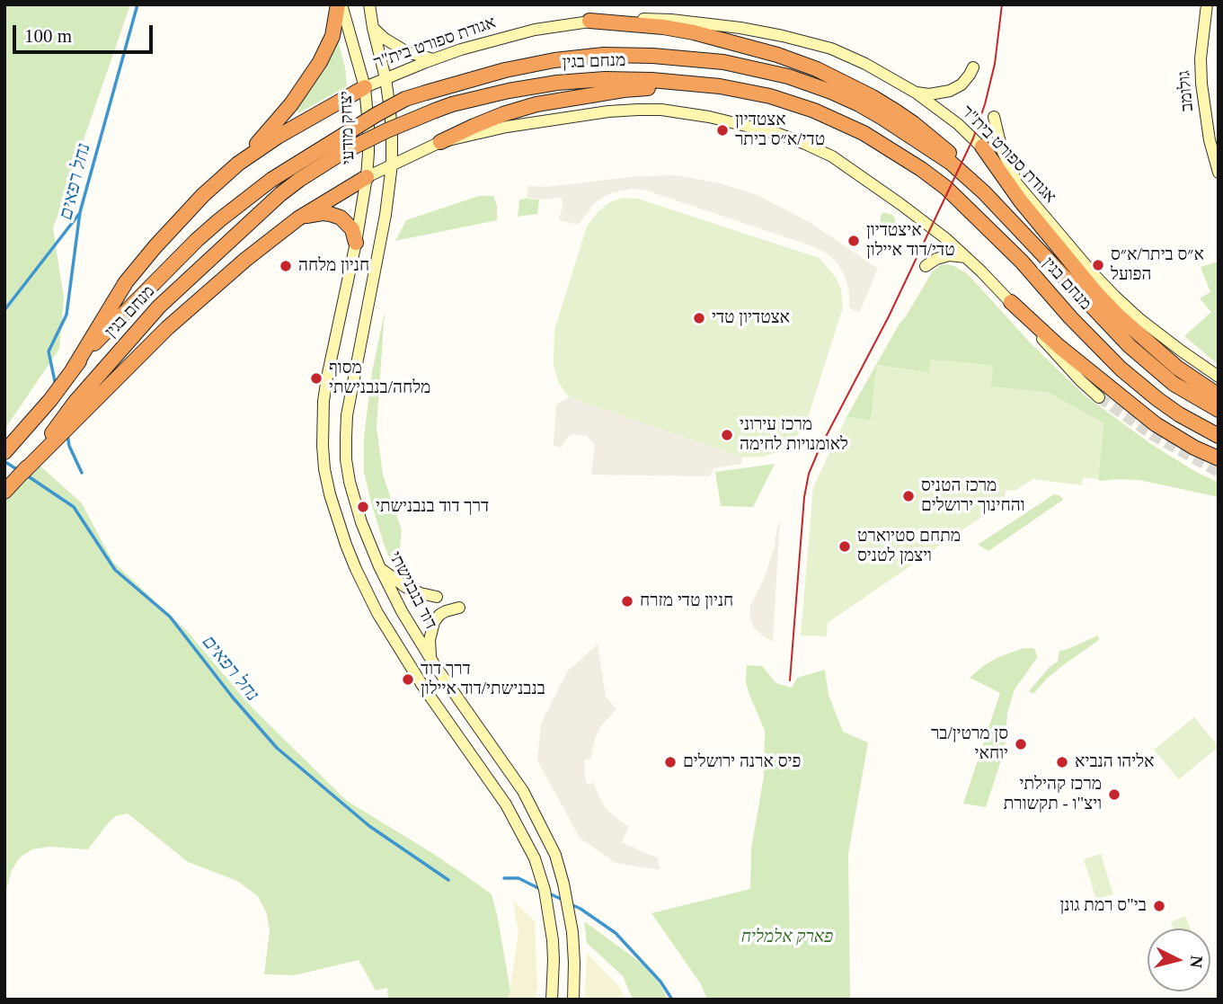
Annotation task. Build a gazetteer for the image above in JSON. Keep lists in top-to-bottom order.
{
  "streets": {
    "highway": ["מנחם בגין"],
    "main road": [
      "אגודת ספורט בית\"ר",
      "גולומב",
      "יצחק מודעי",
      "דוד בנבנישתי"
    ]
  },
  "crossings": [
    ["אגודת ספורט בית\"ר", "יצחק מודעי"]
  ],
  "water": ["נחל רפאים"],
  "parks": ["פארק אלמליח"],
  "places": [
    "אצטדיון טדי/א״ס ביתר",
    "איצטדיון טדי/דוד איילון",
    "א״ס ביתר/א״ס הפועל",
    "חניון מלחה",
    "אצטדיון טדי",
    "מסוף מלחה/בנבנישתי",
    "מרכז עירוני לאומנויות לחימה",
    "מרכז הטניס והחינוך ירושלים",
    "דרך דוד בנבנישתי",
    "מתחם סטיוארט ויצמן לטניס",
    "חניון טדי מזרח",
    "דרך דוד בנבנישתי/דוד איילון",
    "סן מרטין/בר יוחאי",
    "פיס ארנה ירושלים",
    "אליהו הנביא",
    "מרכז קהילתי ויצ\"ו - תקשורת",
    "בי\"ס רמת גונן"
  ],
  "scale_bar": "100 m",
  "north": "right"
}
